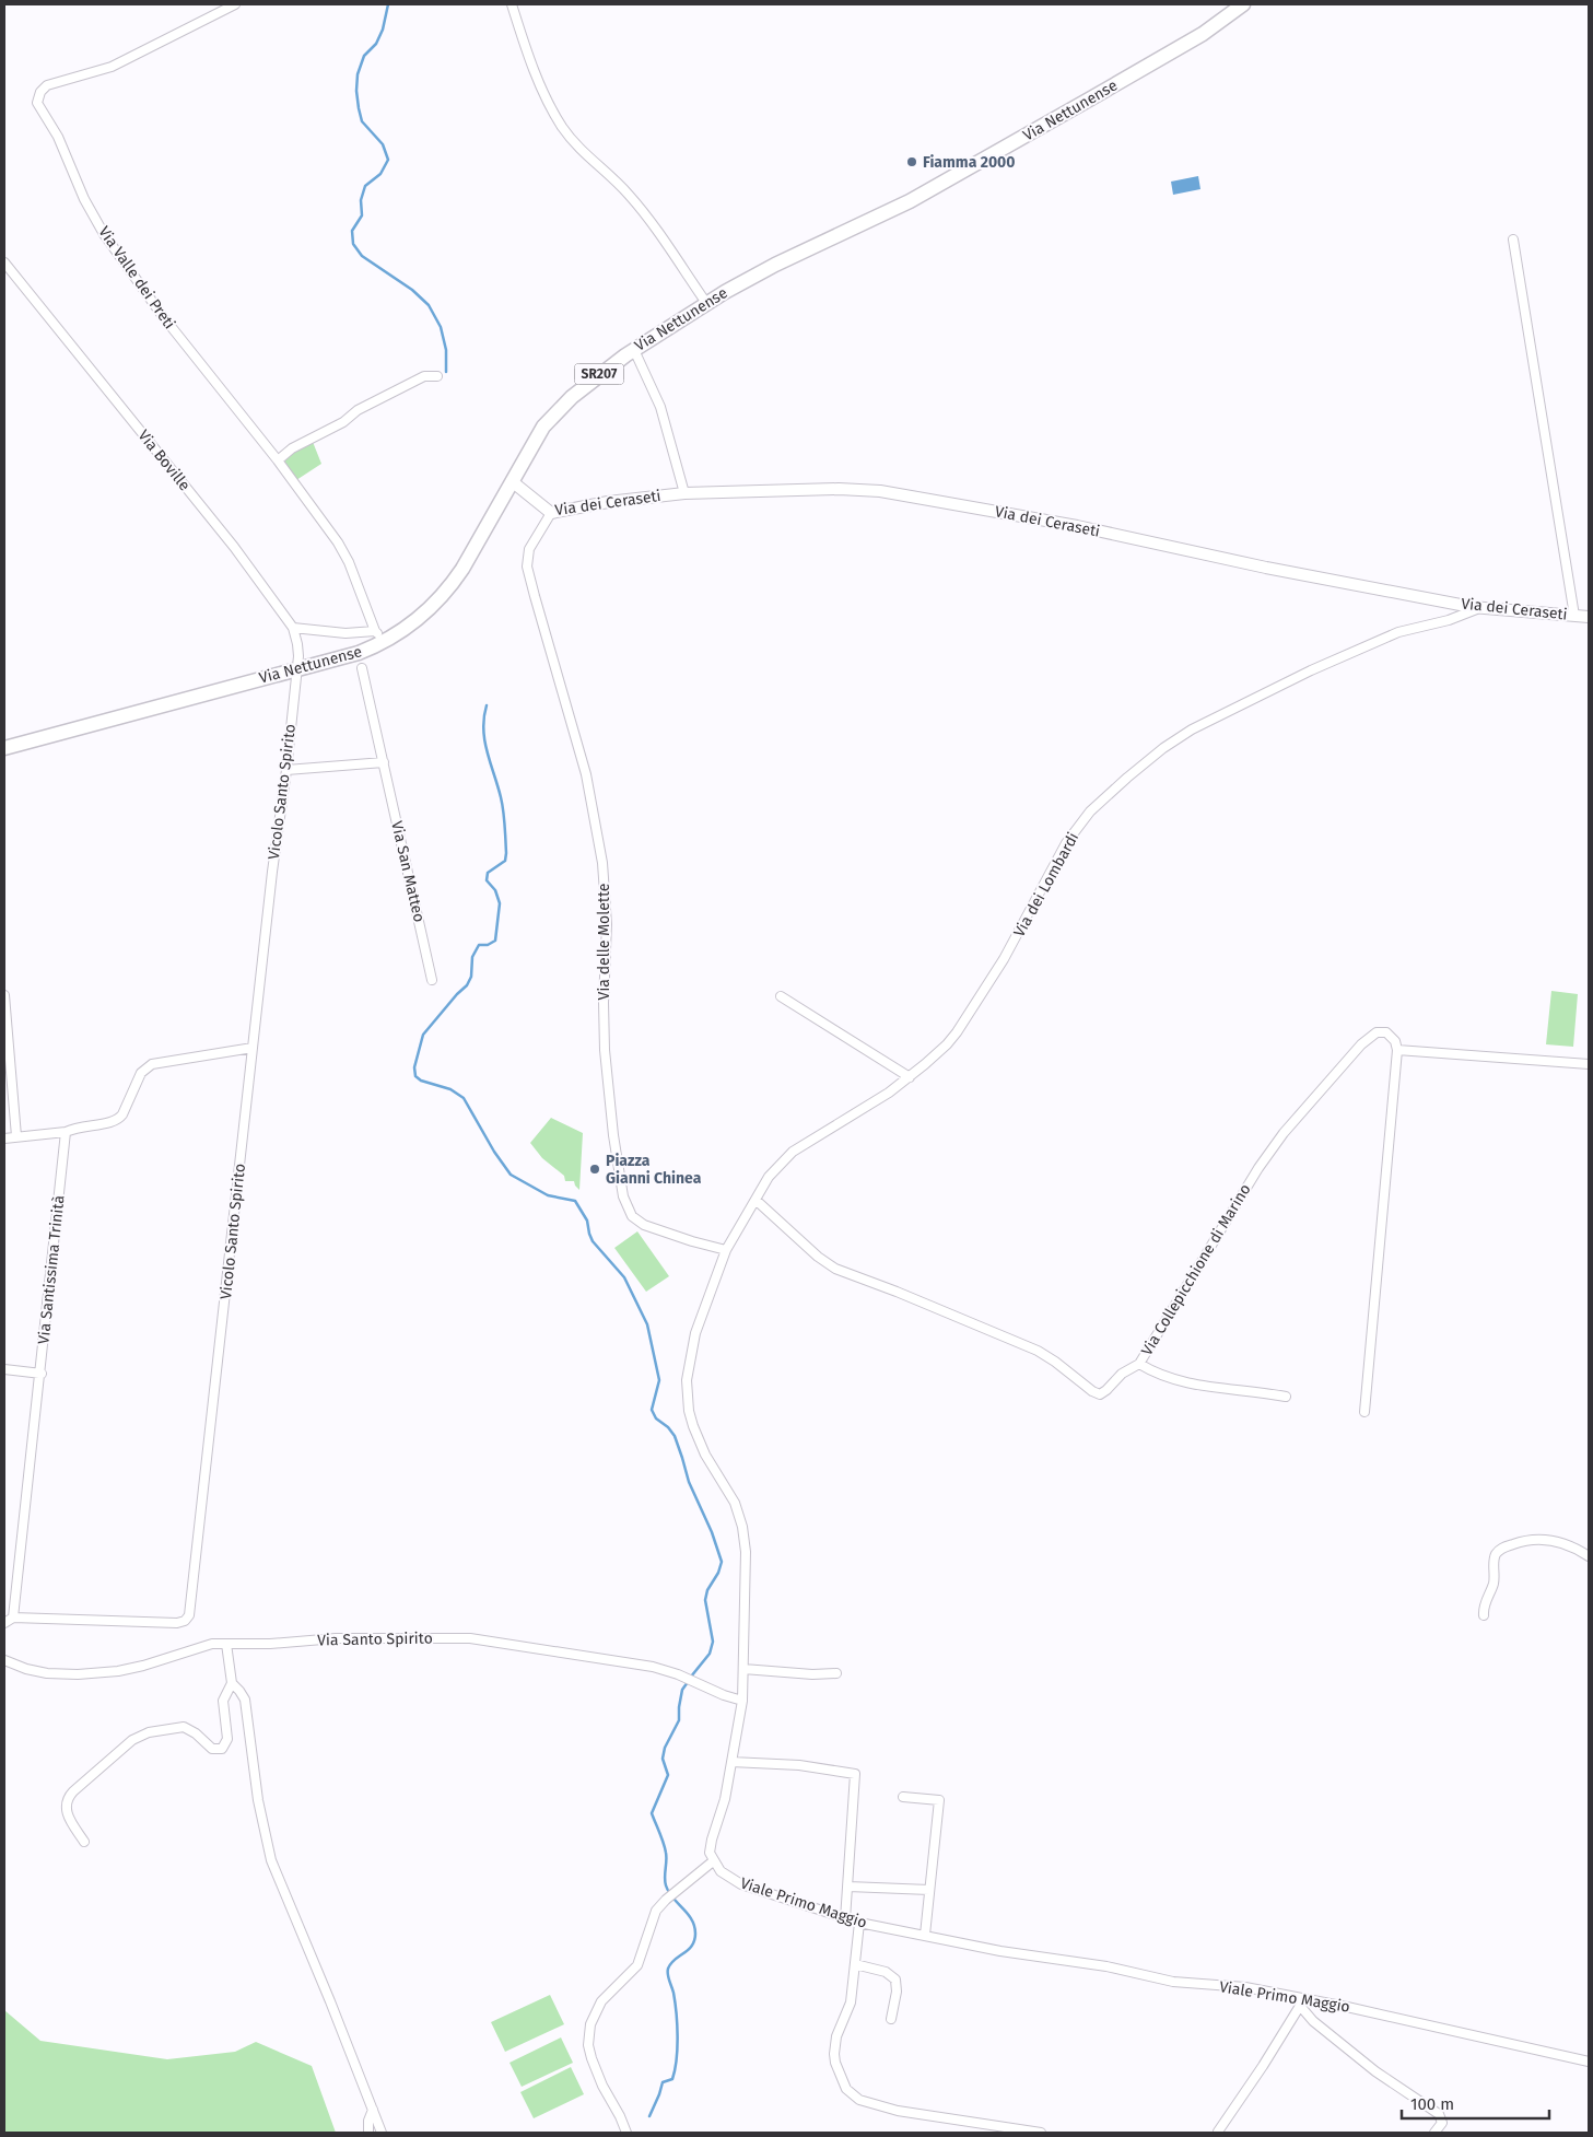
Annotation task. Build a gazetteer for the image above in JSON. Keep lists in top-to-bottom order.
{
  "streets": {
    "main road": ["Via Nettunense", "SR207"],
    "street": [
      "Via Valle dei Preti",
      "Via Boville",
      "Via dei Ceraseti",
      "Vicolo Santo Spirito",
      "Via San Matteo",
      "Via dei Lombardi",
      "Via delle Molette",
      "Via Santissima Trinità",
      "Via Collepicchione di Marino",
      "Via Santo Spirito",
      "Viale Primo Maggio"
    ]
  },
  "crossings": [
    ["Via Nettunense", "Via Valle dei Preti"],
    ["Via Nettunense", "Via Boville"],
    ["Via Nettunense", "Via dei Ceraseti"],
    ["Via Nettunense", "Vicolo Santo Spirito"],
    ["Via Boville", "Vicolo Santo Spirito"],
    ["Via dei Ceraseti", "Via dei Lombardi"],
    ["Via dei Ceraseti", "Via delle Molette"],
    ["Vicolo Santo Spirito", "Via Santissima Trinità"],
    ["Via dei Lombardi", "Via delle Molette"],
    ["Via dei Lombardi", "Via Collepicchione di Marino"]
  ],
  "places": ["Fiamma 2000", "Piazza Gianni Chinea"],
  "scale_bar": "100 m"
}
